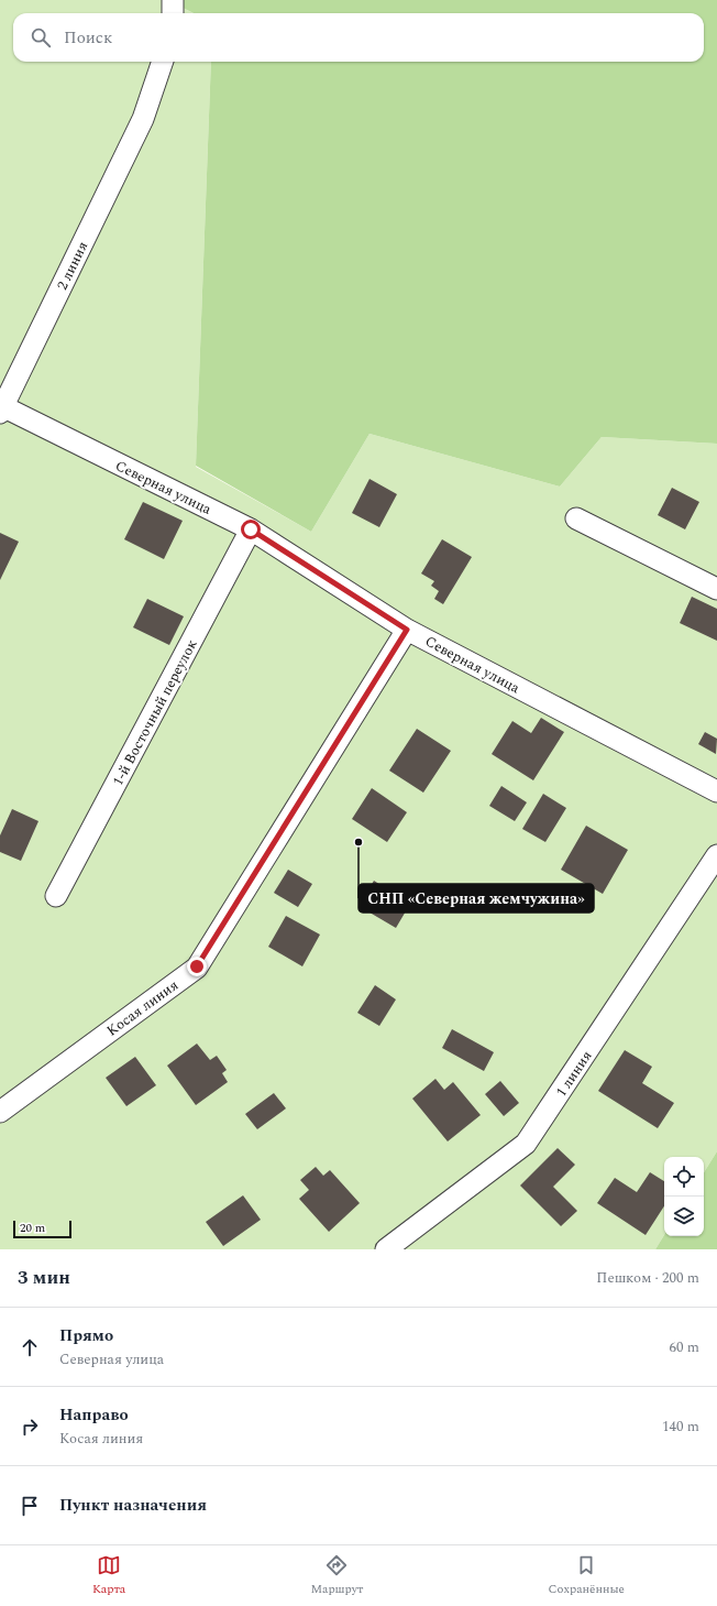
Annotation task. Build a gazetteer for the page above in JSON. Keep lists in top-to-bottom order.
{
  "streets": {
    "street": [
      "2 линия",
      "Северная улица",
      "1-й Восточный переулок",
      "Косая линия",
      "1 линия"
    ]
  },
  "crossings": [
    ["2 линия", "Северная улица"],
    ["Северная улица", "1-й Восточный переулок"],
    ["Северная улица", "Косая линия"]
  ],
  "places": ["СНП «Северная жемчужина»"],
  "scale_bar": "20 m",
  "page": {
    "search": "Поиск",
    "scale": "20 m",
    "heading": ["3 мин", "Пешком · 200 m"],
    "list": [
      ["Прямо", "Северная улица", "60 m"],
      ["Направо", "Косая линия", "140 m"],
      "Пункт назначения"
    ],
    "nav": ["Карта", "Маршрут", "Сохранённые"]
  }
}
